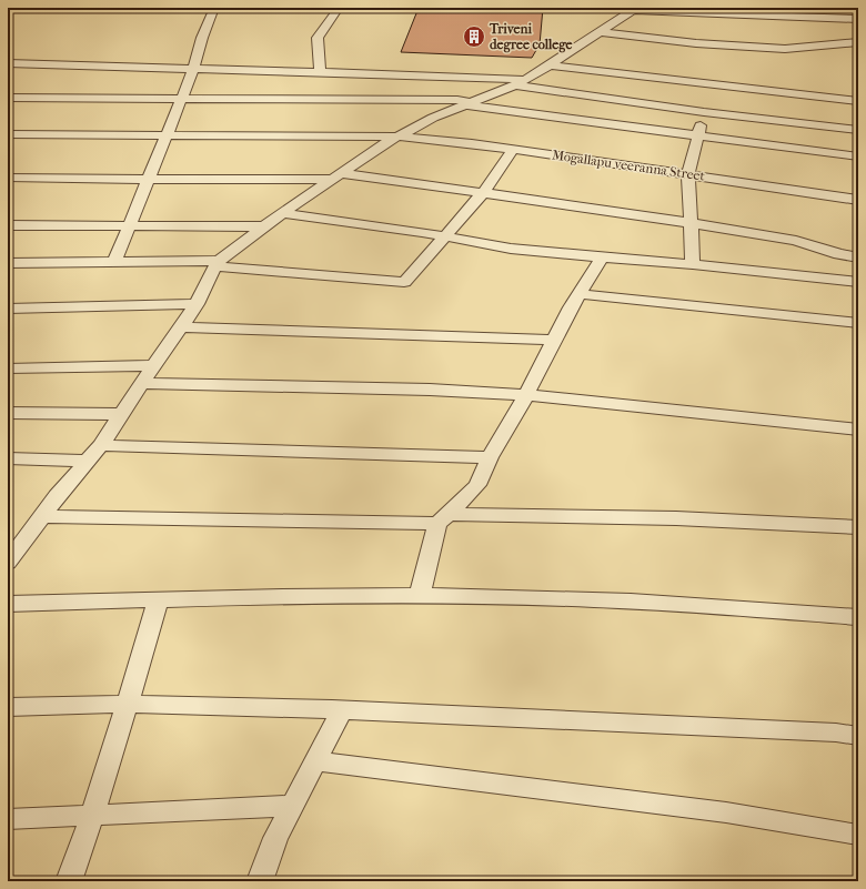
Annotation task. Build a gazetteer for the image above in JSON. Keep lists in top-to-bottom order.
{
  "streets": {
    "street": ["Mogallapu veeranna Street"]
  },
  "places": {
    "building": ["Triveni degree college"]
  }
}
